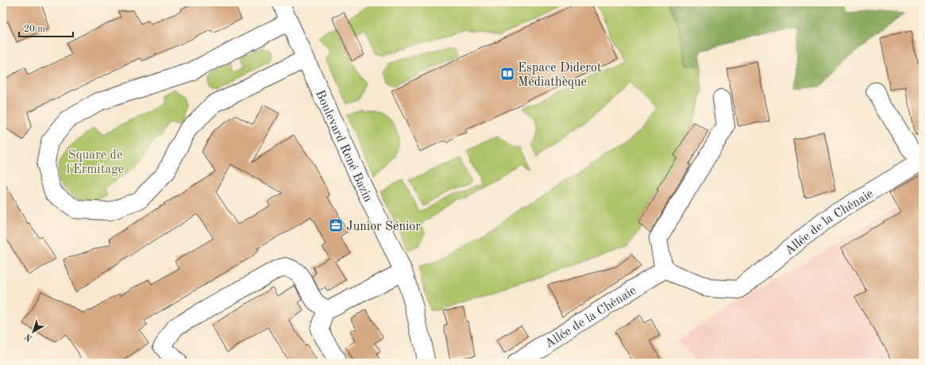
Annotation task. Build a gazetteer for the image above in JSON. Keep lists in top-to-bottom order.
{
  "streets": {
    "street": ["Boulevard René Bazin", "Allée de la Chênaie"]
  },
  "parks": ["Square de l'Ermitage"],
  "places": {
    "library": ["Espace Diderot Médiathèque"],
    "office": ["Junior Sénior"]
  },
  "scale_bar": "20 m",
  "north": "bottom left"
}
